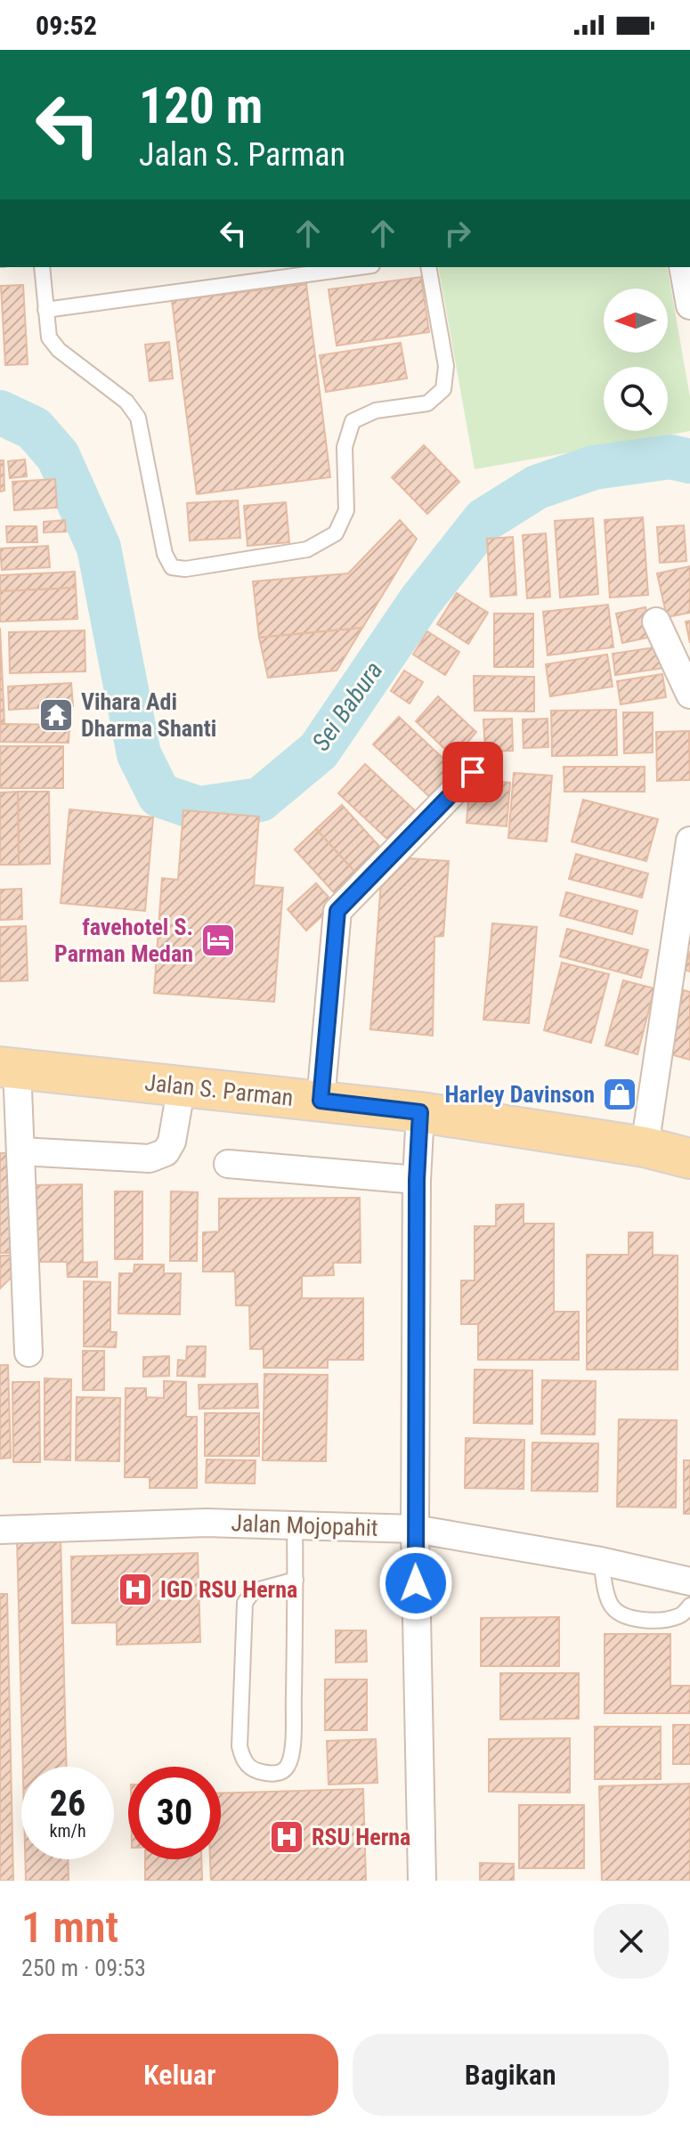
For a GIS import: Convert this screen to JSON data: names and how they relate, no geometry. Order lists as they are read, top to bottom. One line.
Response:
{"streets":{"main road":["Jalan S. Parman"],"street":["Jalan Mojopahit"]},"water":["Sei Babura"],"places":{"temple":["Vihara Adi Dharma Shanti"],"hotel":["favehotel S. Parman Medan"],"shop":["Harley Davinson"],"hospital":["IGD RSU Herna","RSU Herna"]},"north":"left","page":{"status":"09:52","turn":["120 m","Jalan S. Parman"],"speed":"26 km/h","limit":"30","heading":["1 mnt","250 m · 09:53"],"buttons":["Keluar","Bagikan"]}}
